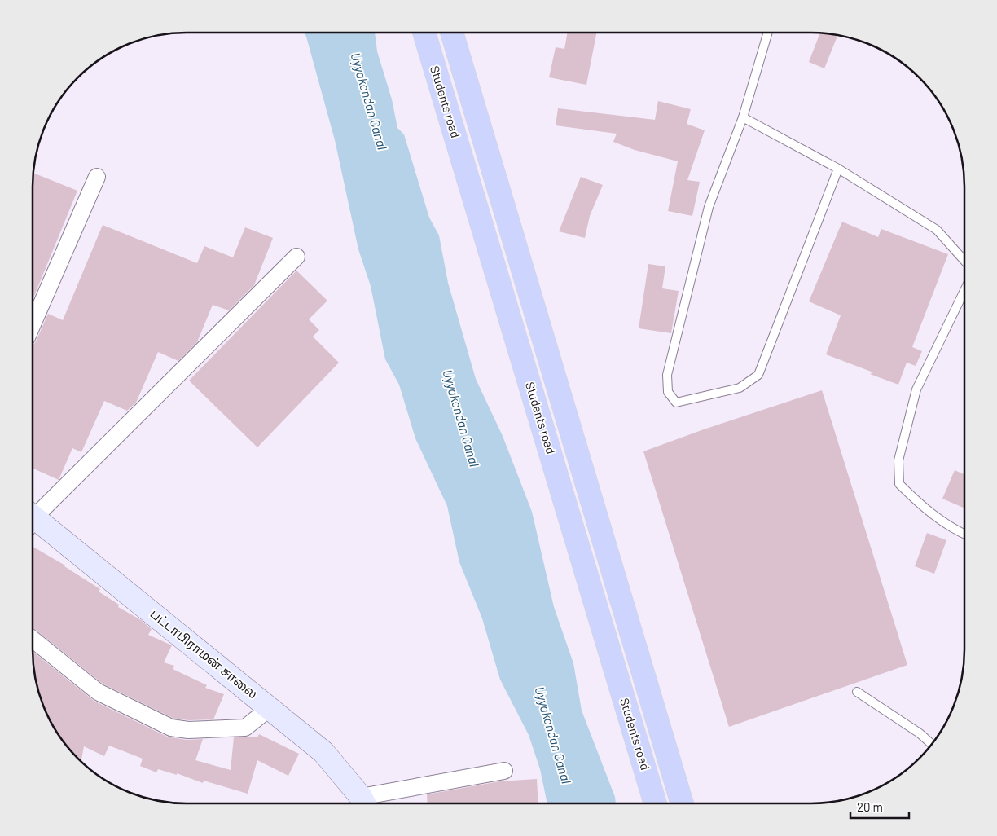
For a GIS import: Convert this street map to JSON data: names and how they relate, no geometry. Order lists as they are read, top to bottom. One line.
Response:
{"streets":{"main road":["Students road"],"street":["பட்டாபிராமன் சாலை"]},"water":["Uyyakondan Canal"],"scale_bar":"20 m"}
